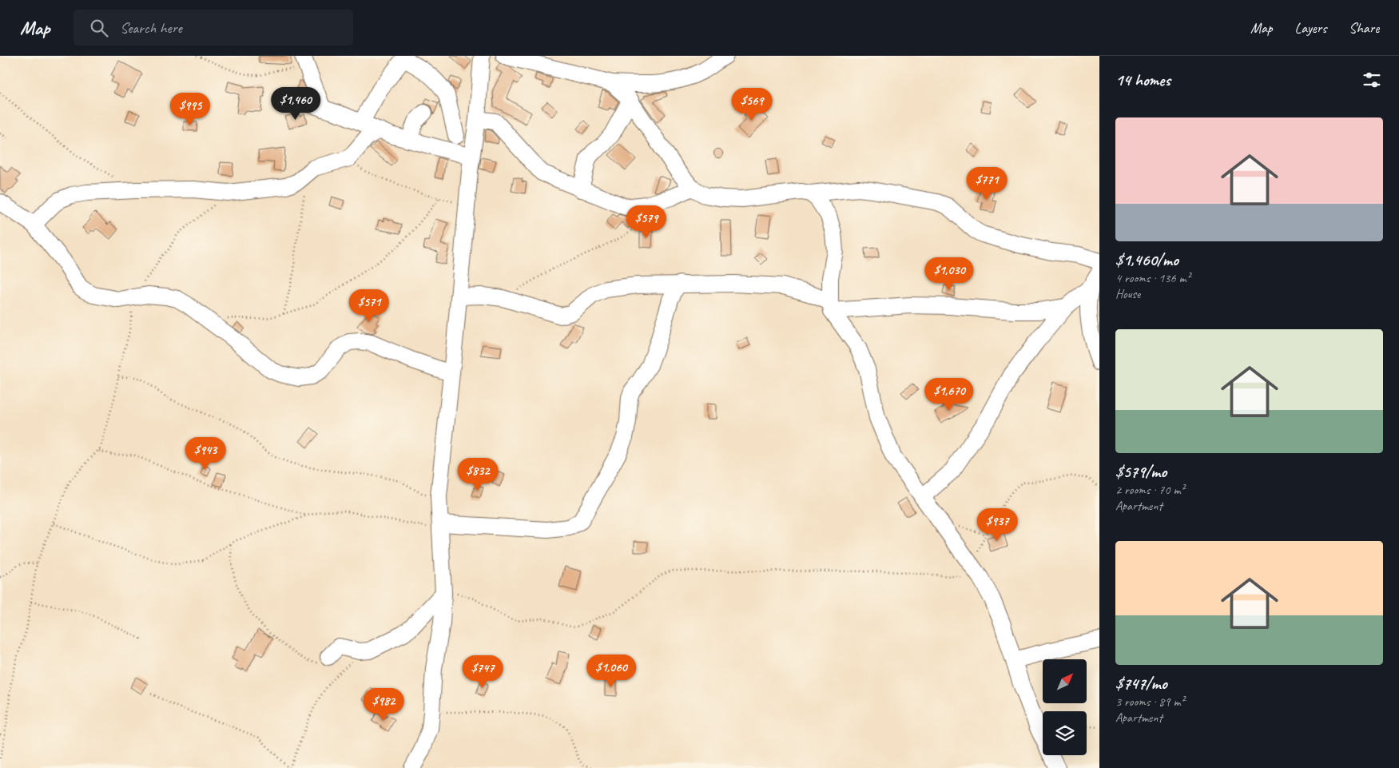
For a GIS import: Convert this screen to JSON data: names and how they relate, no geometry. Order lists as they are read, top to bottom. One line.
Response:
{"north":"top right","page":{"header":"Map","search":"Search here","nav":["Map","Layers","Share"],"heading":"14 homes","price":["$1,460","$569","$995","$771","$579","$1,030","$571","$1,670","$943","$832","$937","$1,060","$747","$982"],"list":[{"name":"$1,460/mo","note":"4 rooms · 136 m² · House"},{"name":"$579/mo","note":"2 rooms · 70 m² · Apartment"},{"name":"$747/mo","note":"3 rooms · 89 m² · Apartment"}]}}
